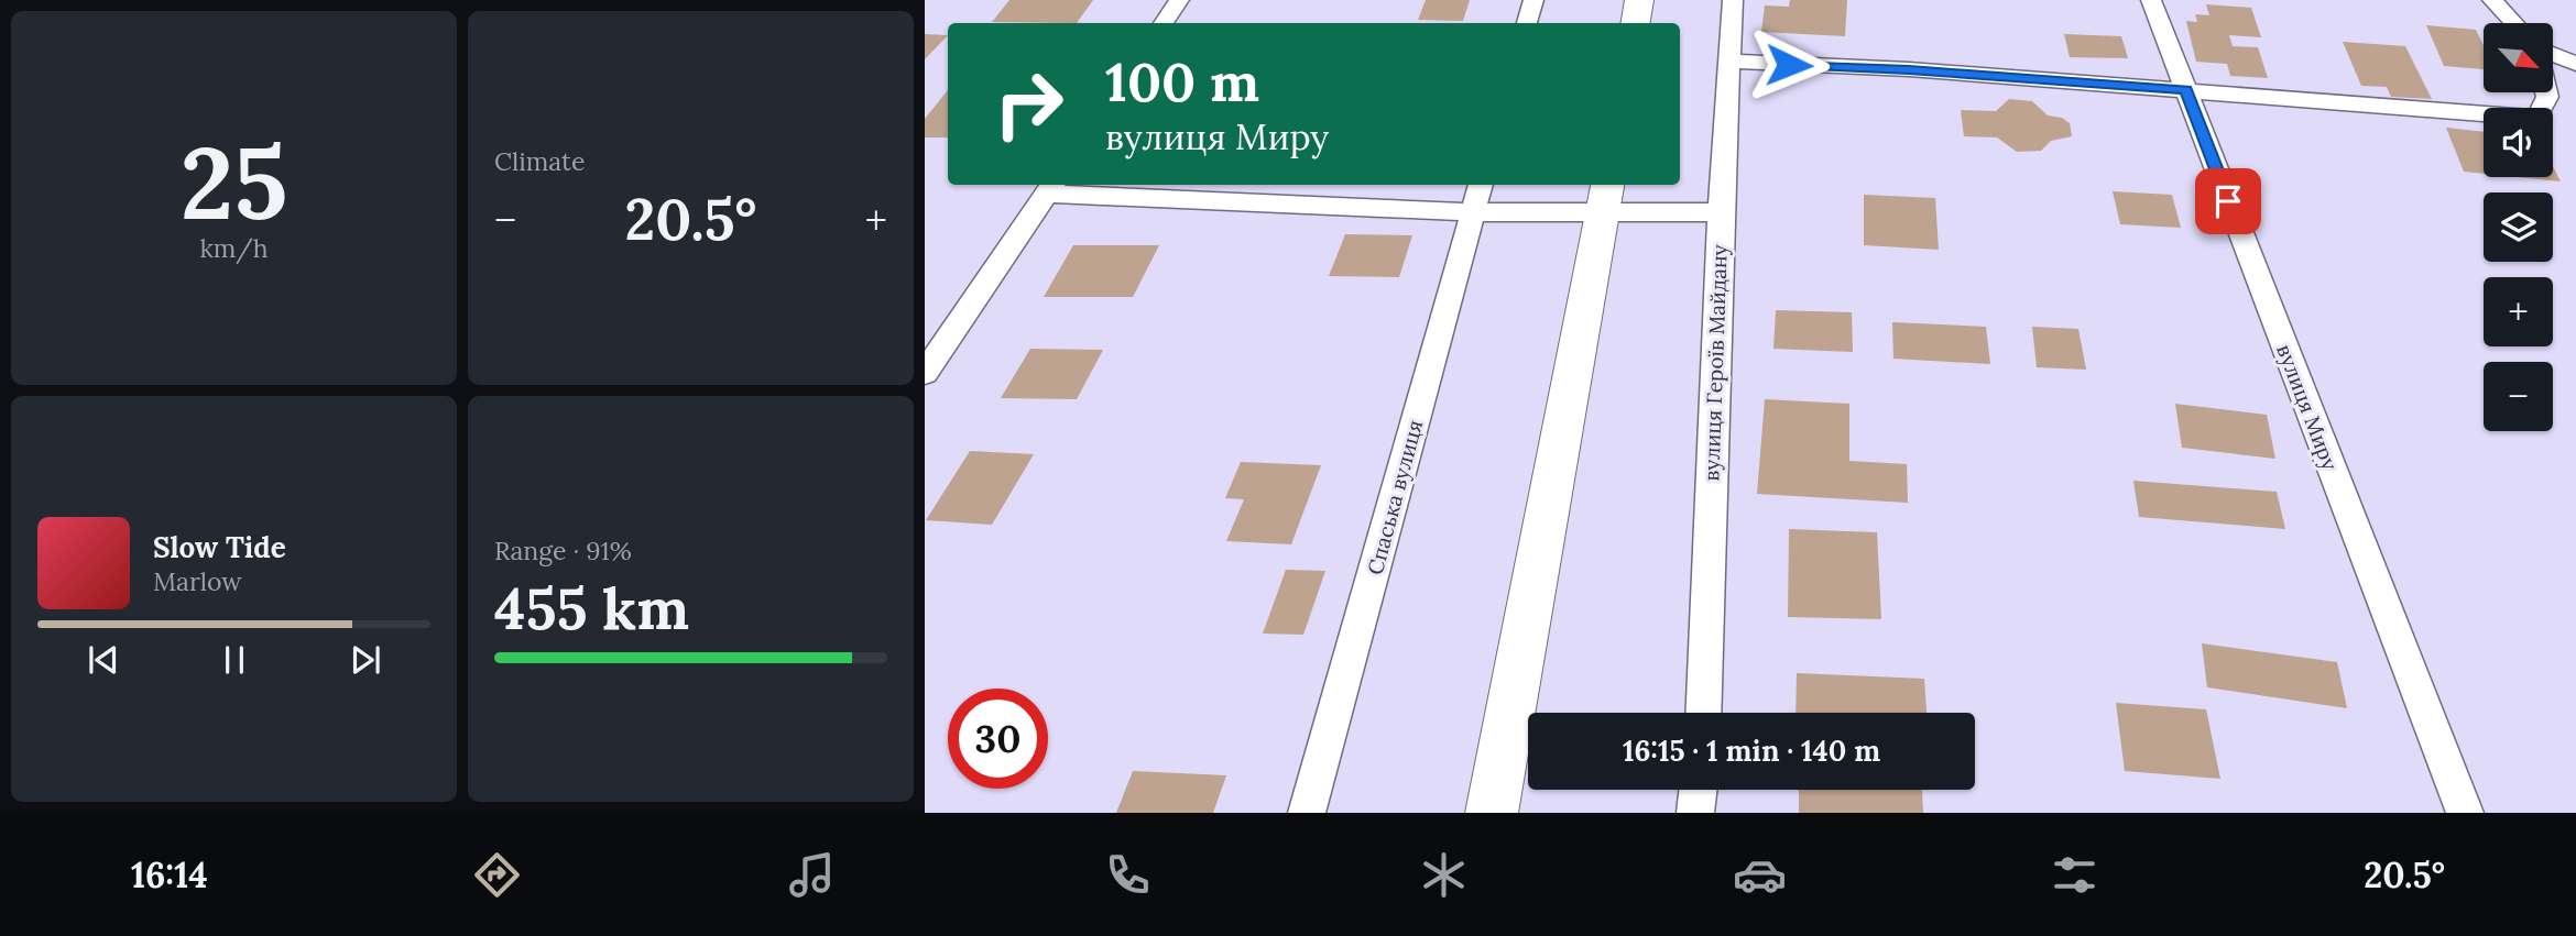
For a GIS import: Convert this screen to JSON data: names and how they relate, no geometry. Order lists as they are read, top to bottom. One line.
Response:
{"streets":{"street":["вулиця Героїв Майдану","вулиця Миру","Спаська вулиця"]},"north":"bottom right","page":{"tile":[["25","km/h"],"Climate",["Range · 91%","455 km"]],"map_buttons":["+","−"],"turn":["100 m","вулиця Миру"],"heat":["−","20.5°","+"],"song":["Slow Tide","Marlow"],"limit":"30","trip":"16:15 · 1 min · 140 m","tabs":["16:14","20.5°"]}}
